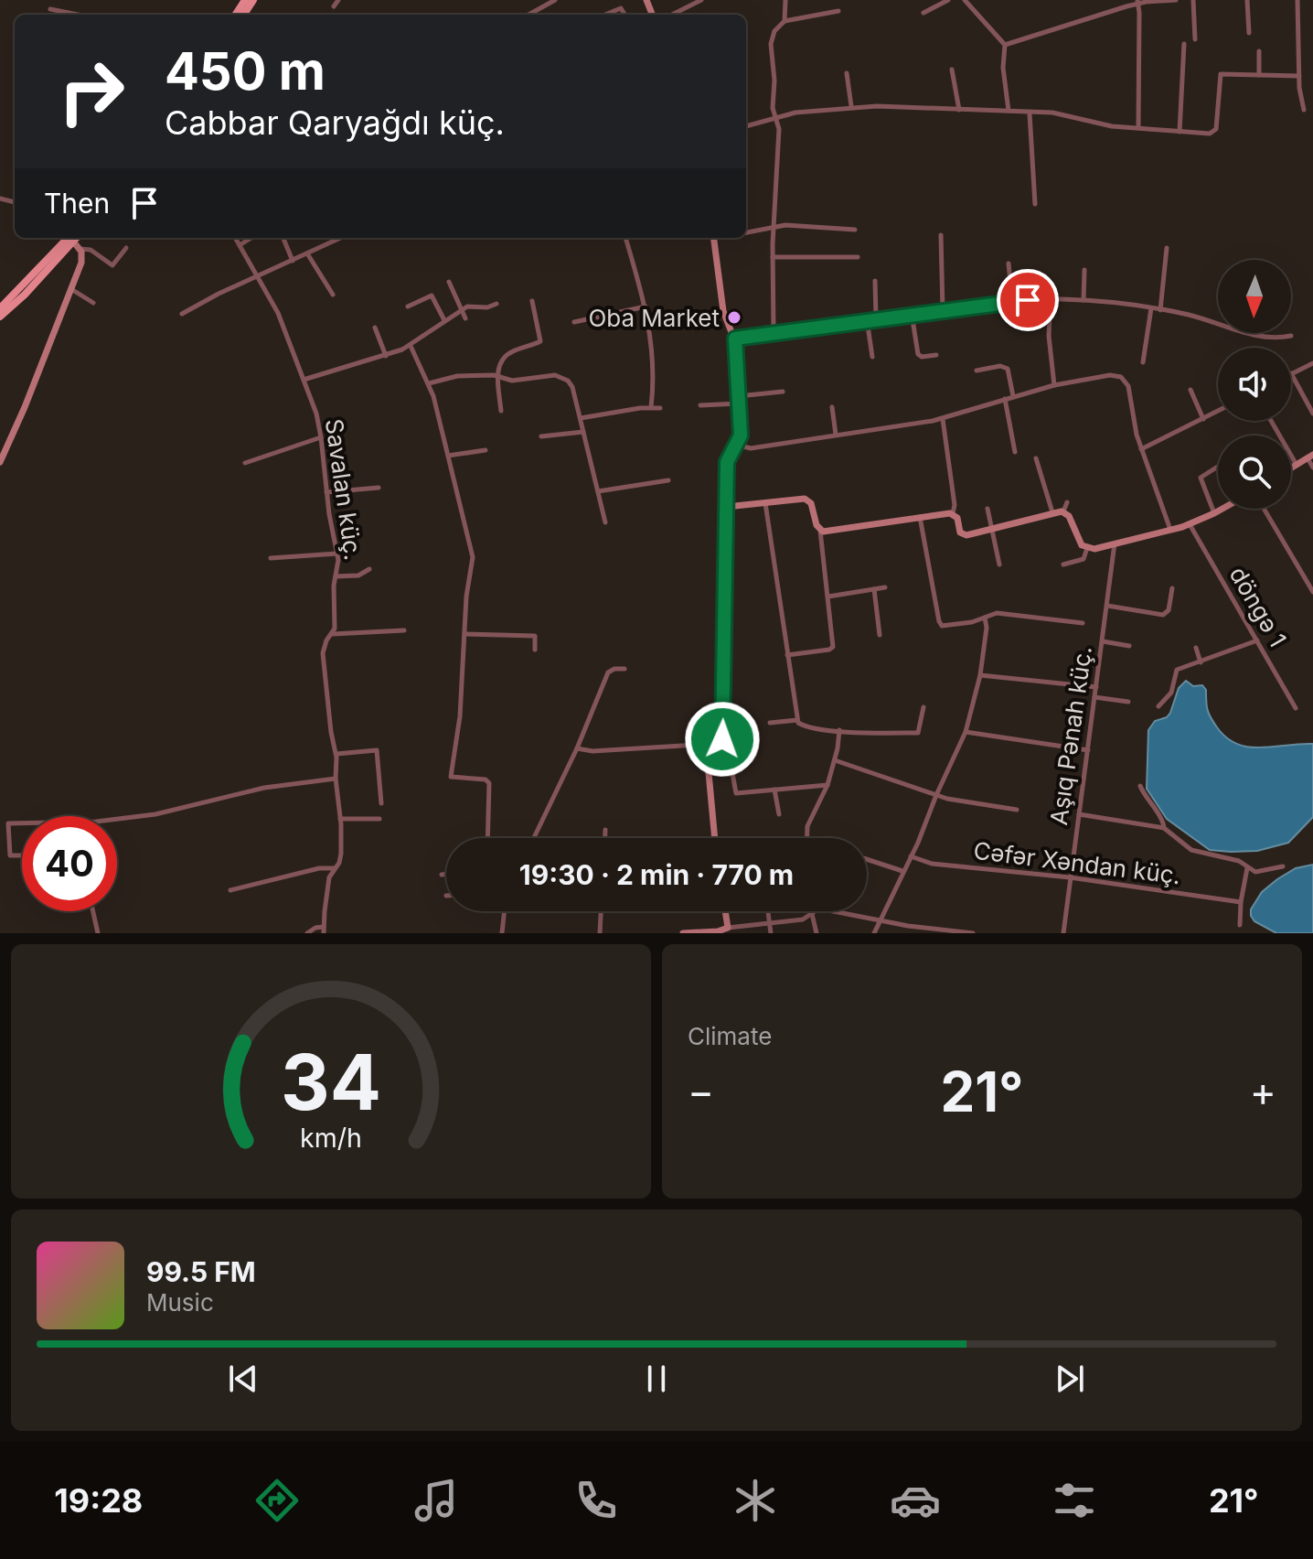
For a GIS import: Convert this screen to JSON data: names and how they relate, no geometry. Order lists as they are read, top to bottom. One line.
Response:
{"streets":{"street":["Savalan küç.","döngə 1","Aşıq Pənah küç.","Cəfər Xəndan küç."]},"crossings":[["Aşıq Pənah küç.","Cəfər Xəndan küç."]],"places":["Oba Market"],"north":"bottom","page":{"turn":["450 m","Cabbar Qaryağdı küç."],"then":"Then","limit":"40","trip":"19:30 · 2 min · 770 m","tile":"Climate","heat":["−","21°","+"],"song":["99.5 FM","Music"],"tabs":["19:28","21°"],"gauge":["34","km/h"]}}
